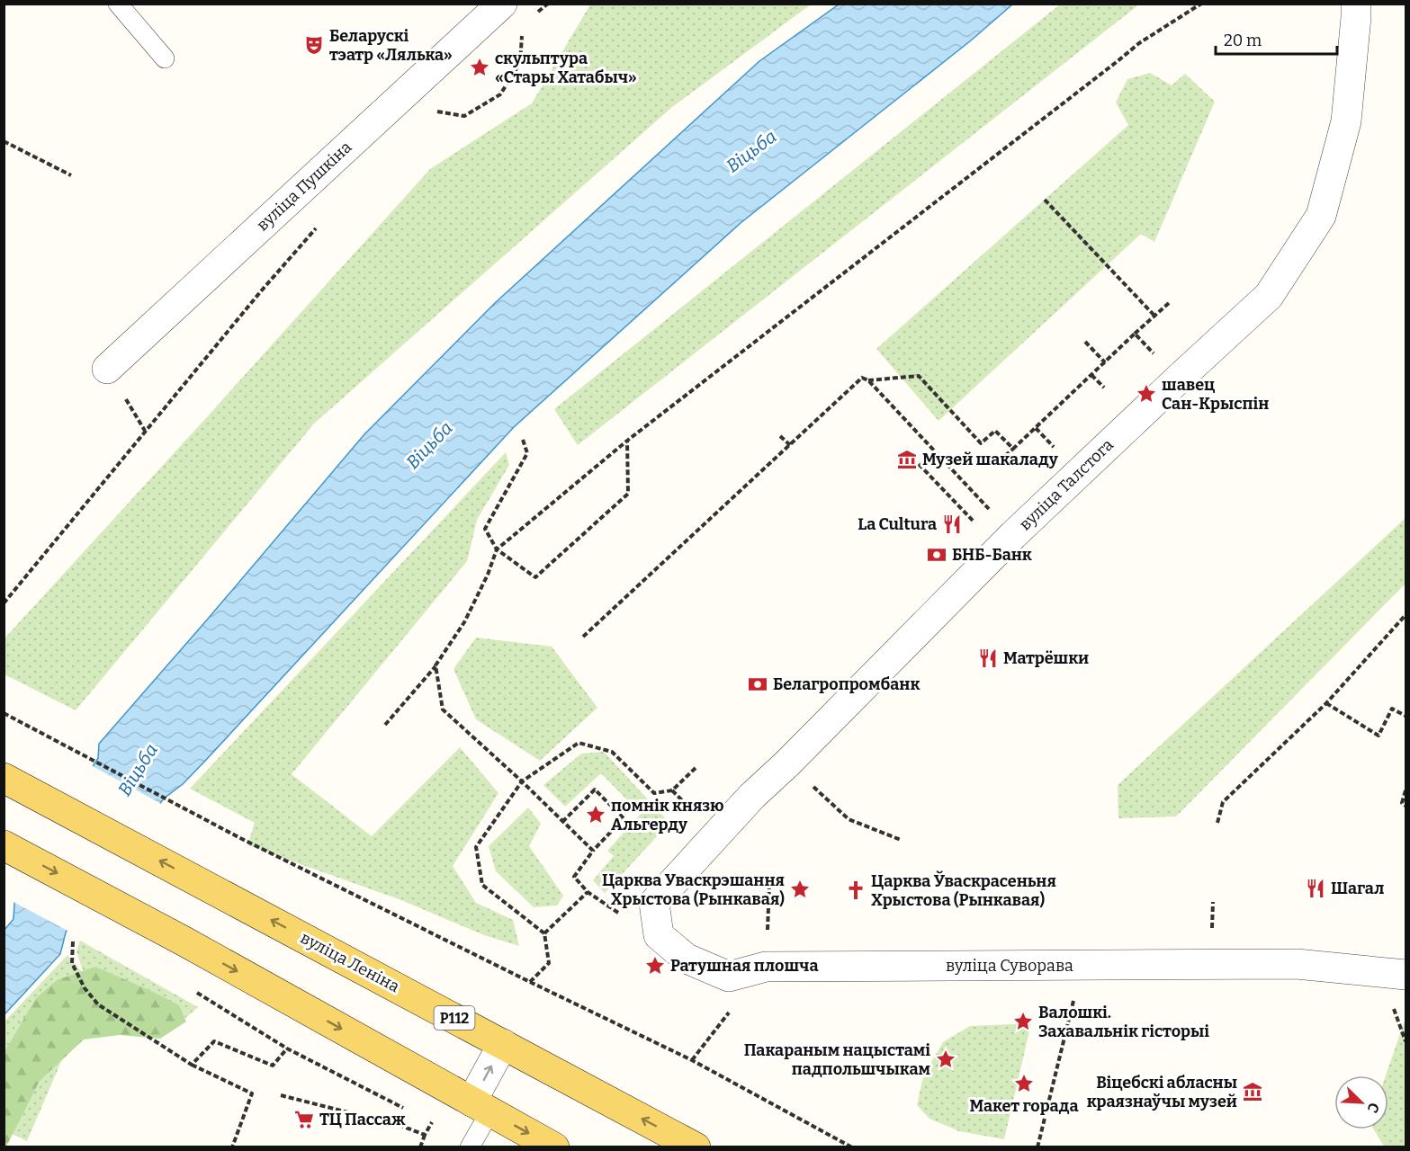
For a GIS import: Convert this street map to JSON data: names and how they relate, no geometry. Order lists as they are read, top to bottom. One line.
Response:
{"streets":{"main road":["вуліца Леніна","Р112"],"street":["вуліца Пушкіна","вуліца Талстога","вуліца Суворава"]},"crossings":[["вуліца Талстога","вуліца Суворава"]],"water":["Віцьба"],"places":{"theatre":["Беларускі тэатр «Лялька»"],"place":["скульптура «Стары Хатабыч»","шавец Сан-Крыспін","помнік князю Альгерду","Царква Уваскрэшання Хрыстова (Рынкавая)","Ратушная плошча","Валошкі. Захавальнік гісторыі","Пакараным нацыстамі падпольшчыкам","Макет горада"],"museum":["Музей шакаладу","Віцебскі абласны краязнаўчы музей"],"restaurant":["La Cultura","Матрёшки","Шагал"],"bank":["БНБ-Банк","Белагропромбанк"],"church":["Царква Ўваскрасеньня Хрыстова (Рынкавая)"],"supermarket":["ТЦ Пассаж"]},"scale_bar":"20 m","north":"bottom right"}
